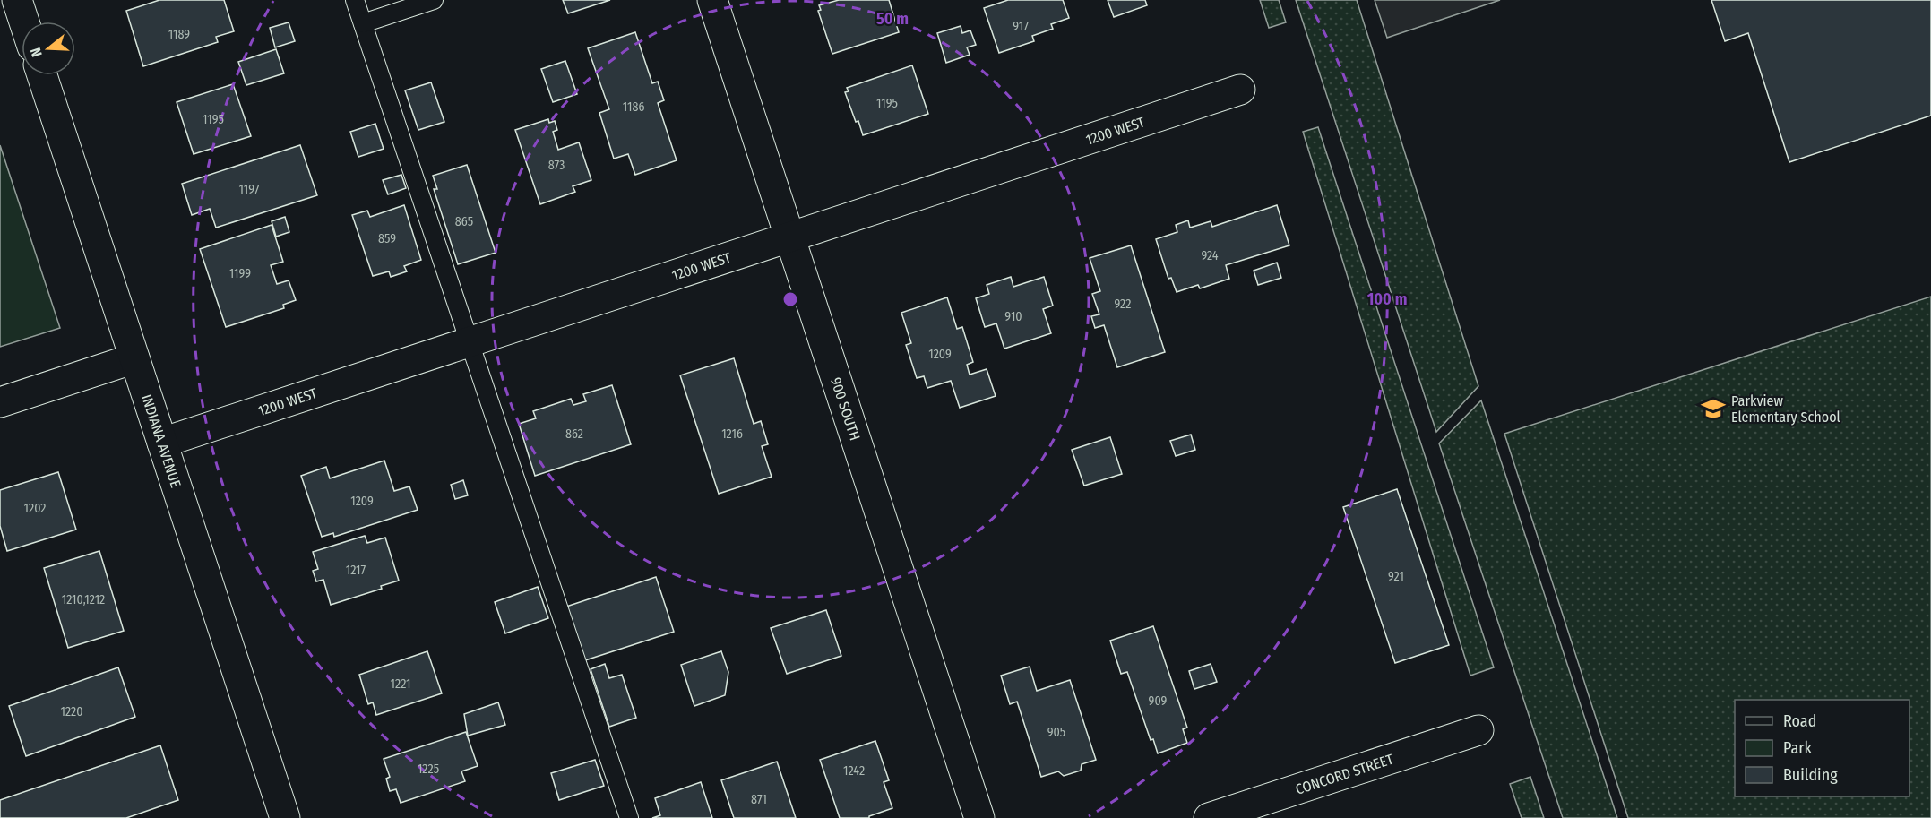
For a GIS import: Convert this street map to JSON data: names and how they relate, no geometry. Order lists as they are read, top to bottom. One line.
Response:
{"streets":{"street":["1200 WEST","900 SOUTH","INDIANA AVENUE","CONCORD STREET"]},"crossings":[["1200 WEST","900 SOUTH"],["1200 WEST","INDIANA AVENUE"]],"places":{"school or university":["Parkview Elementary School"]},"house_numbers":["917","1189","1195","1186","1195","873","1197","865","859","924","1199","922","910","1209","862","1216","1209","1202","1217","921","1210,1212","1221","909","1220","905","1225","1242","871"],"legend":["Road","Park","Building"],"north":"left","rings":["50 m","100 m"]}
